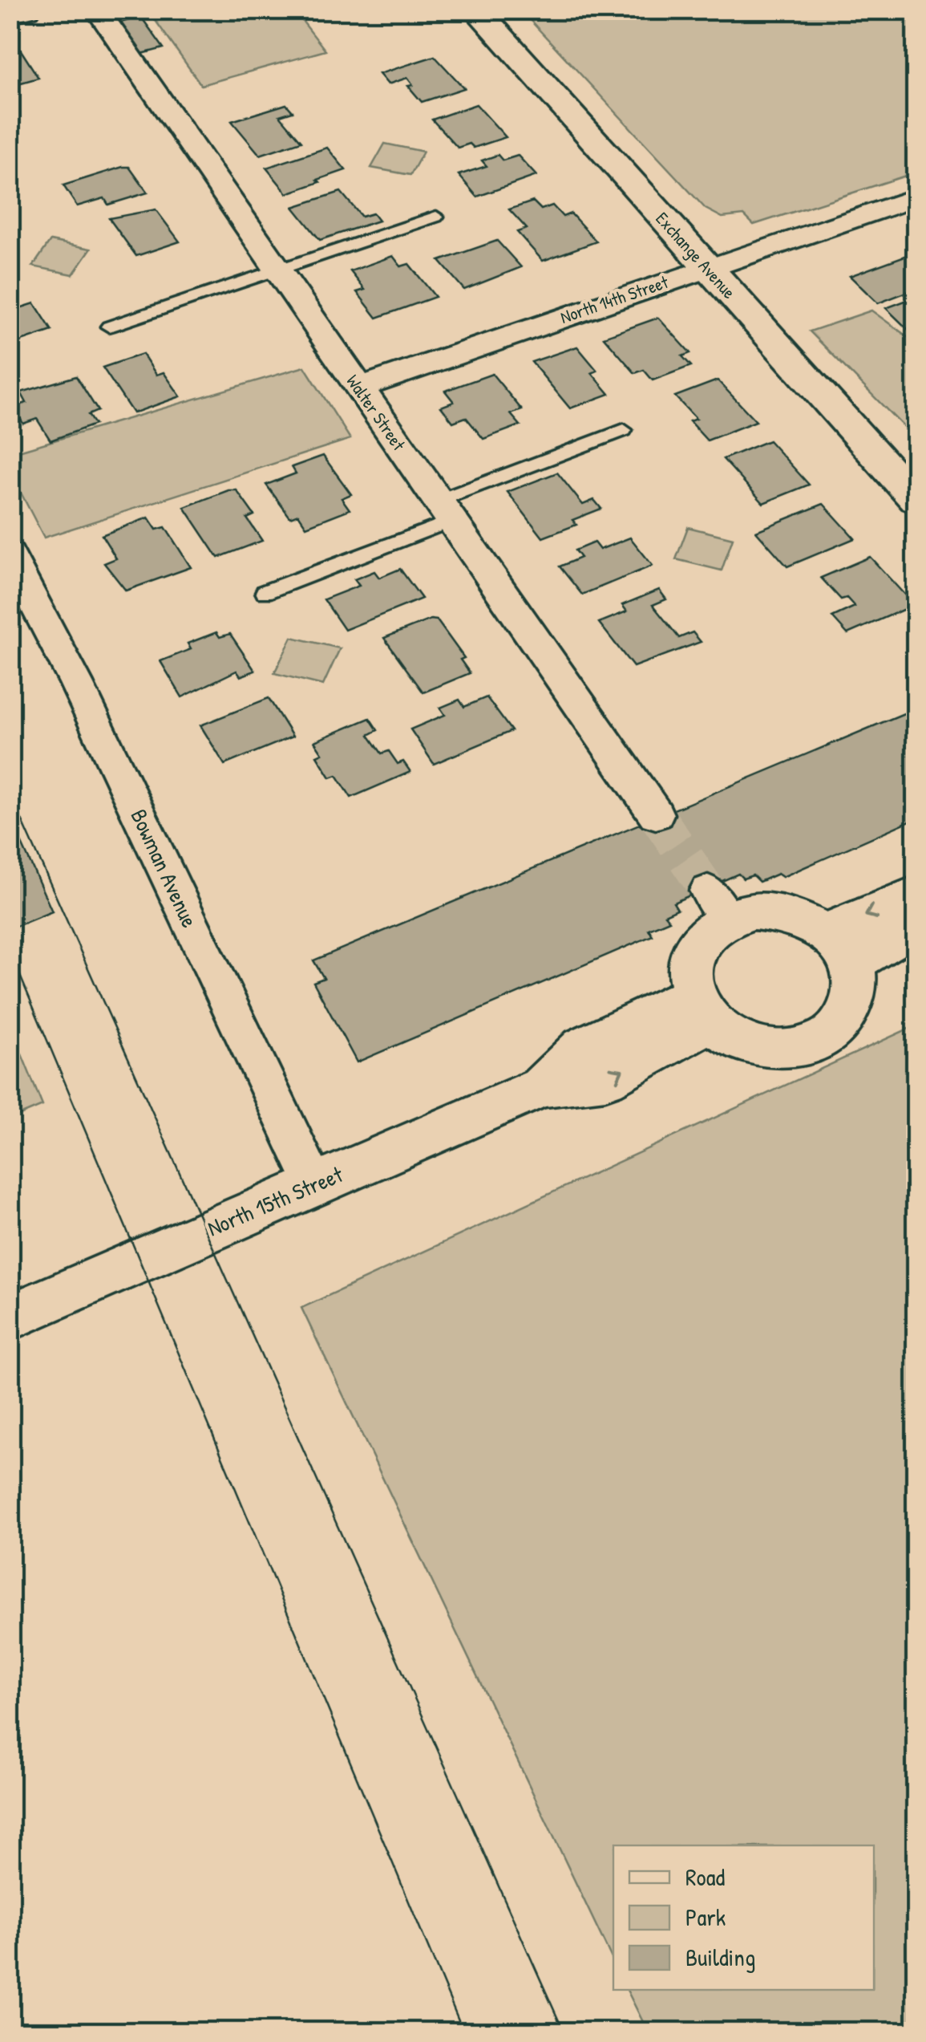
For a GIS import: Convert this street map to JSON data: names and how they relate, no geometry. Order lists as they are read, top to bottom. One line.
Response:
{"streets":{"street":["Exchange Avenue","North 14th Street","Walter Street","Bowman Avenue","North 15th Street"]},"crossings":[["Exchange Avenue","North 14th Street"],["North 14th Street","Walter Street"],["Bowman Avenue","North 15th Street"]],"legend":["Road","Park","Building"]}
